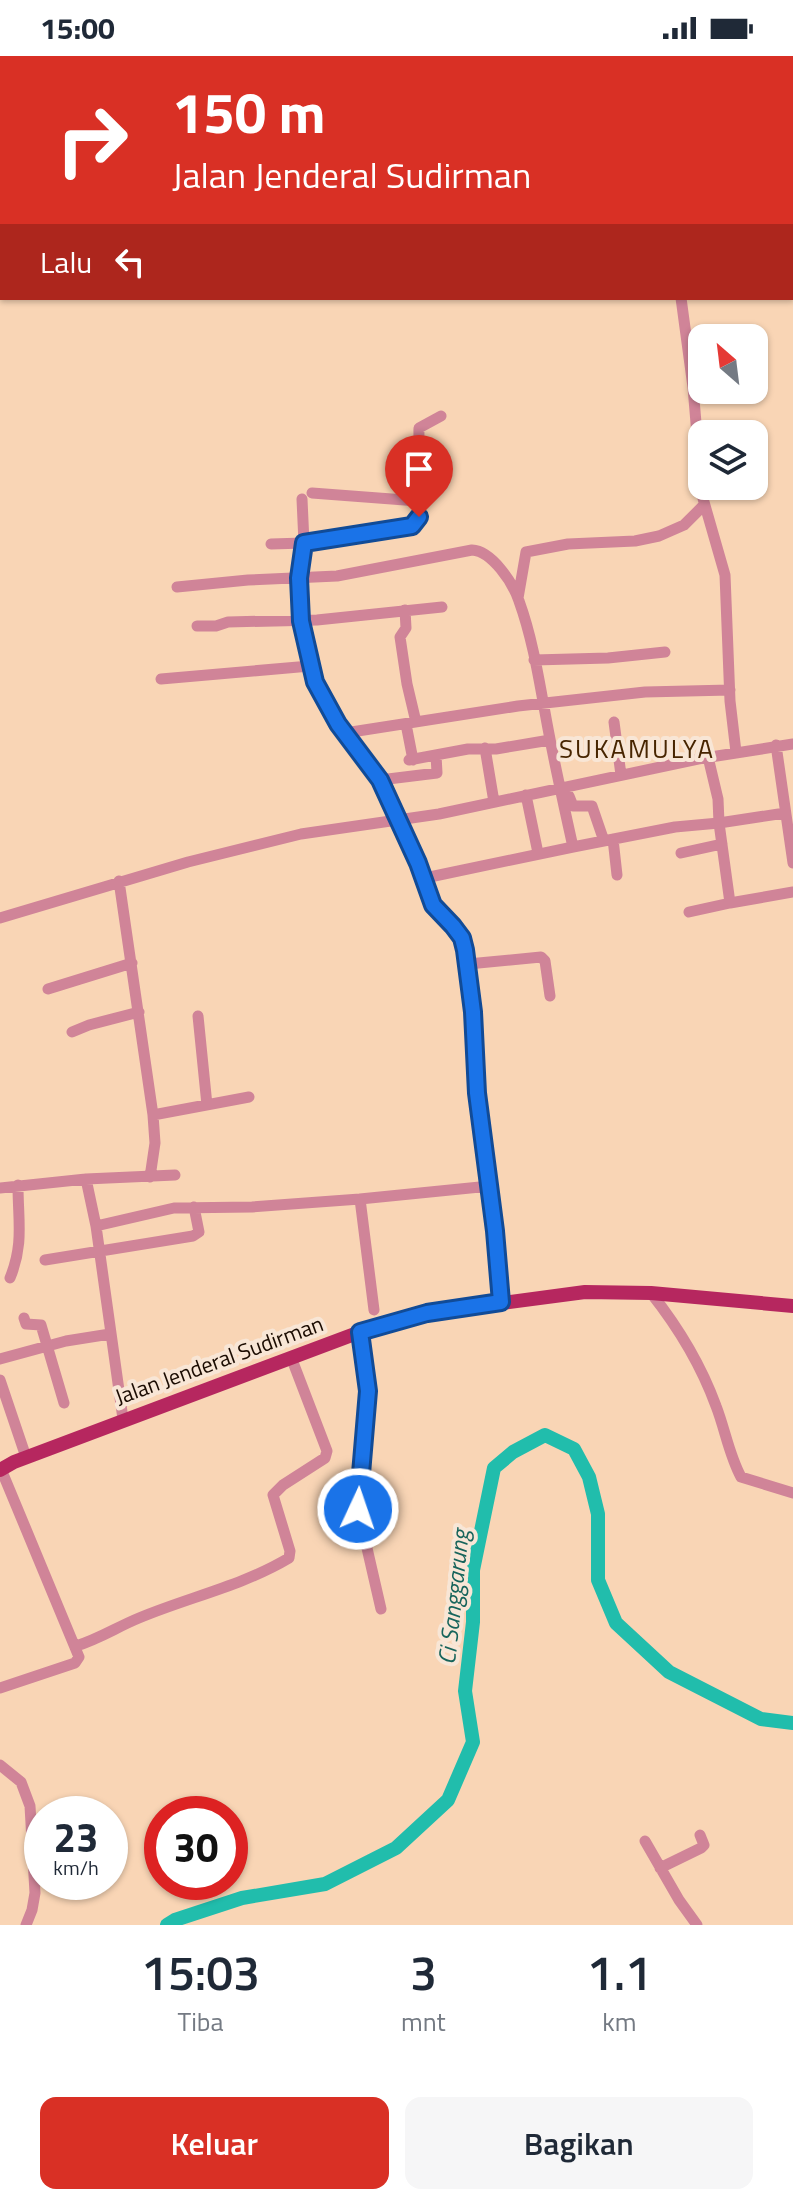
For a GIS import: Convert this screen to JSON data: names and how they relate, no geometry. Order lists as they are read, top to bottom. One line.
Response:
{"streets":{"main road":["Jalan Jenderal Sudirman"]},"districts":["SUKAMULYA"],"water":["Ci Sanggarung"],"north":"top left","page":{"status":"15:00","turn":["150 m","Jalan Jenderal Sudirman"],"then":"Lalu","speed":"23 km/h","limit":"30","eta":["15:03","Tiba","3","mnt","1.1","km"],"buttons":["Keluar","Bagikan"]}}
